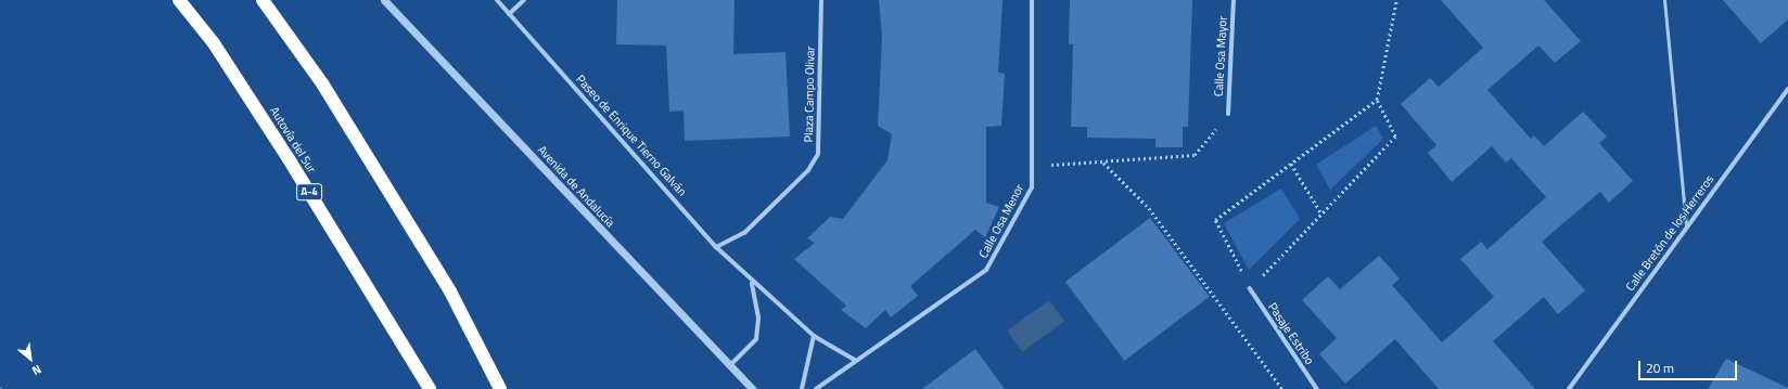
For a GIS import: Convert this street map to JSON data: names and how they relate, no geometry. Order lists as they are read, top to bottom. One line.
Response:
{"streets":{"highway":["Autovía del Sur","A-4"],"street":["Calle Osa Mayor","Plaza Campo Olivar","Paseo de Enrique Tierno Galván","Avenida de Andalucía","Calle Osa Menor","Calle Bretón de los Herreros","Pasaje Estribo"]},"crossings":[["Plaza Campo Olivar","Paseo de Enrique Tierno Galván"]],"scale_bar":"20 m","north":"bottom right"}
